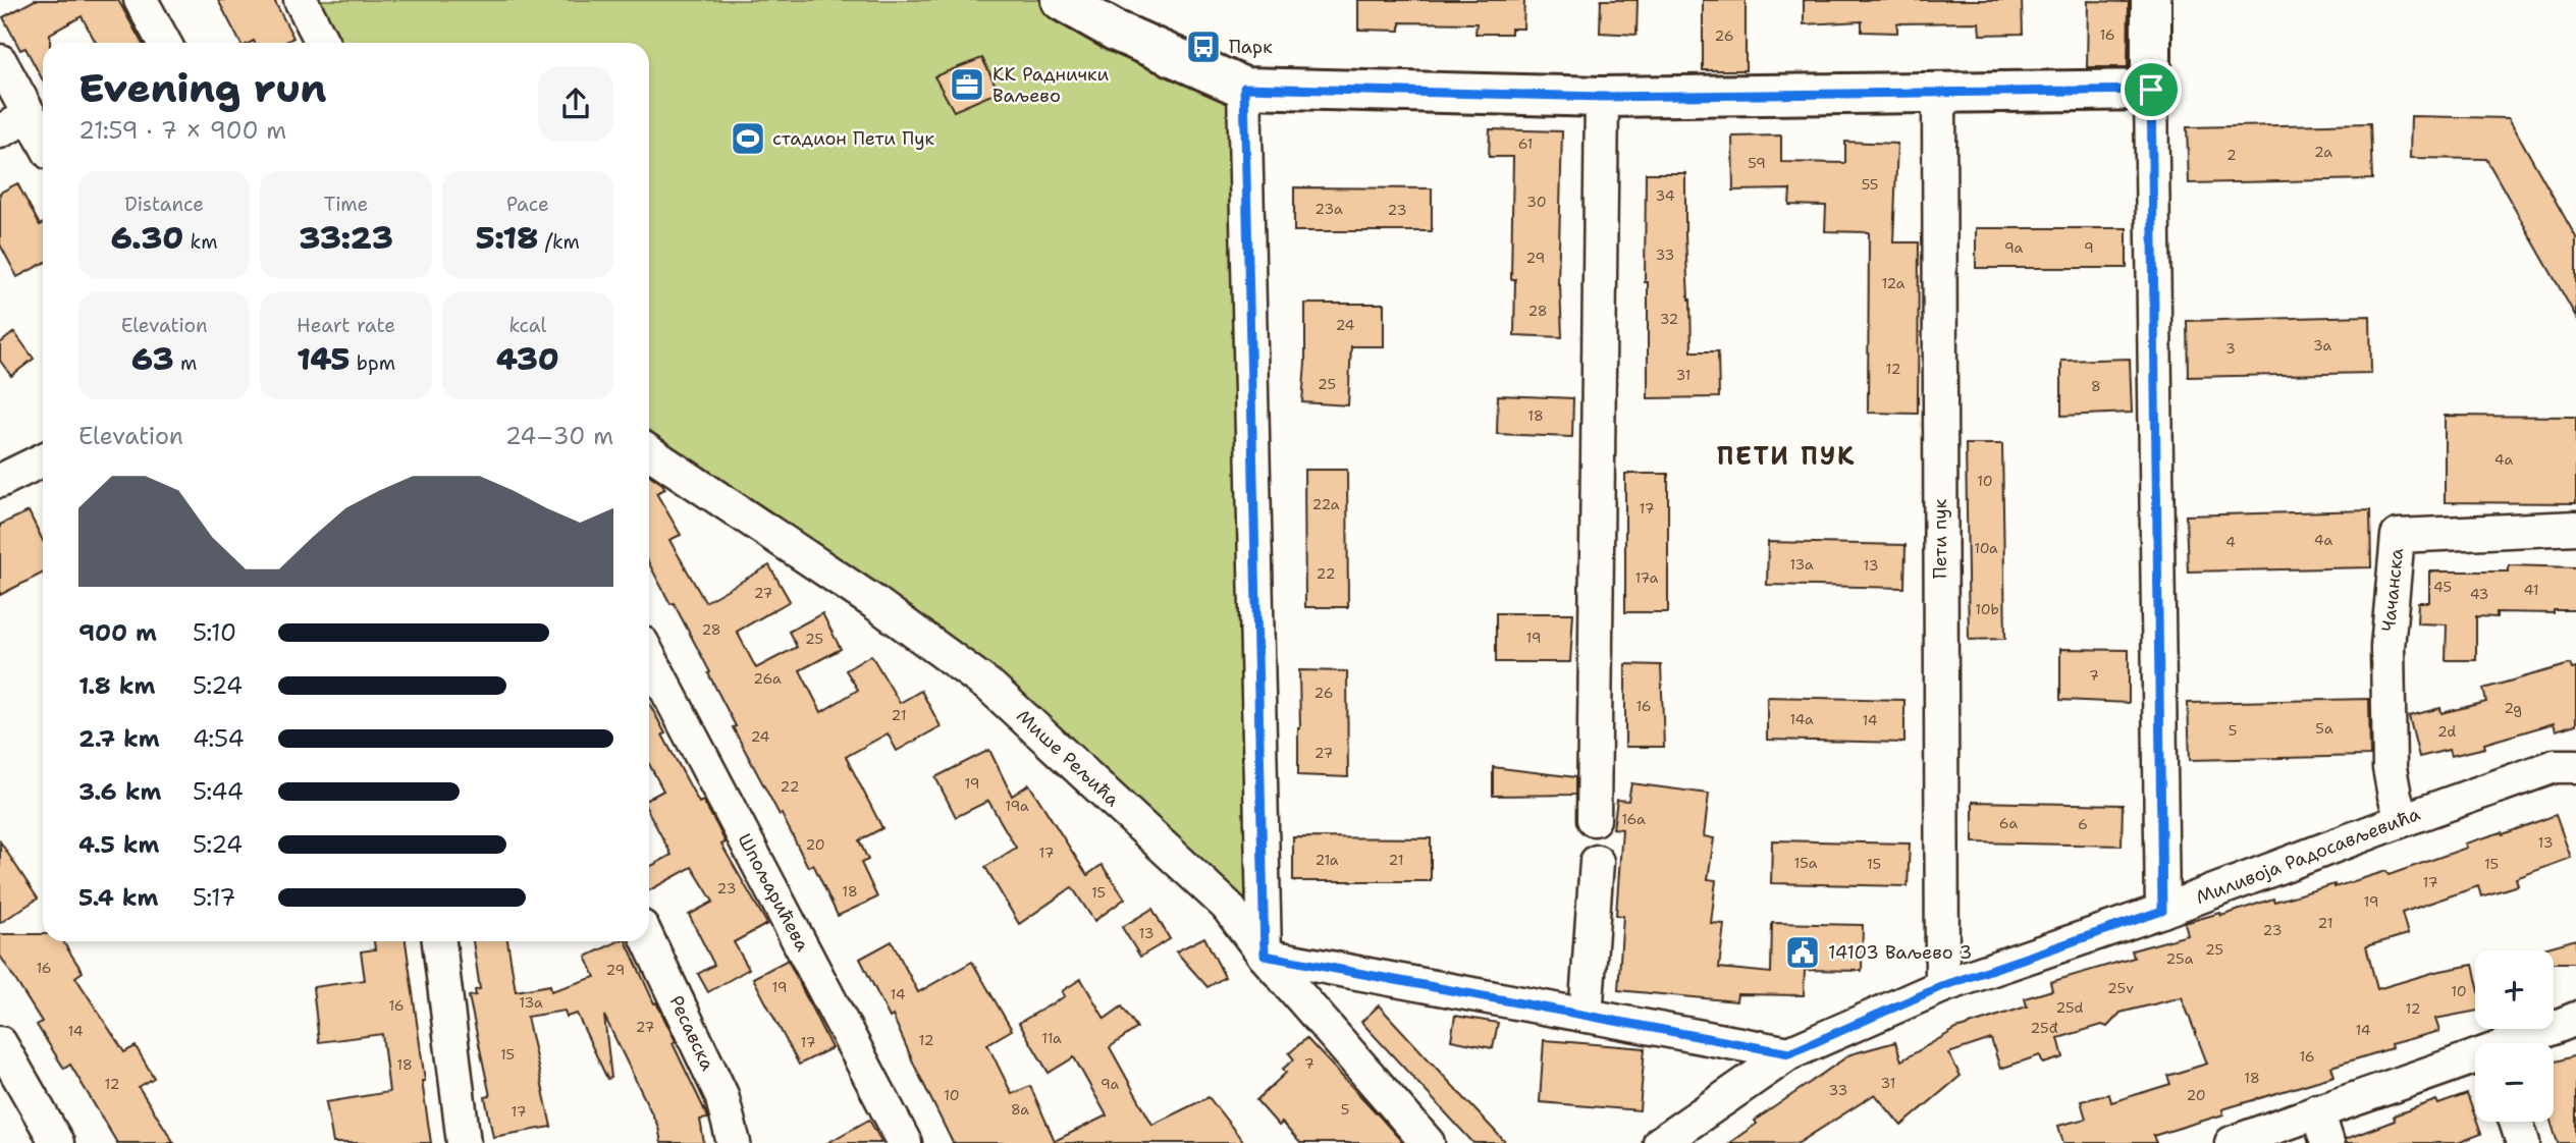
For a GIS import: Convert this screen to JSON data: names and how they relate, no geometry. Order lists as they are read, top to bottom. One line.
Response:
{"streets":{"street":["Пети пук","Чачанска","Мише Рељића","Миливоја Радосављевића","Шпољарићева","Ресавска"]},"crossings":[["Пети пук","Миливоја Радосављевића"],["Чачанска","Миливоја Радосављевића"]],"districts":["ПЕТИ ПУК"],"places":{"bus stop":["Парк"],"office":["КК Раднички Ваљево"],"sports":["стадион Пети Пук"],"public building":["14103 Ваљево 3"]},"house_numbers":["16","26","61","2a","2","59","55","34","30","23a","23","9a","9","33","29","12a","28","32","24","3a","3","12","31","25","8","18","4a","10","22a","17","4a","4","10a","13a","13","22","17a","45","41","27","43","10b","28","19","25","7","26a","26","16","2g","21","14a","14","5a","5","2d","24","27","19","22","19a","16a","6a","6","13","20","17","21a","21","15a","15","15","17","23","18","15","19","21","23","13","25","25a","16","29","19","25v","10","14","13a","16","25d","12","27","25đ","14","14","11a","12","17","15","16","7","18","18","31","12","9a","33","10","20","8a","5","17"],"page":{"heading":["Evening run","21:59 · 7 × 900 m"],"stats":[["Distance","6.30 km"],["Time","33:23"],["Pace","5:18 /km"],["Elevation","63 m"],["Heart rate","145 bpm"],["kcal","430"]],"chart":["Elevation","24–30 m"],"list":[{"name":"900 m","note":"5:10"},{"name":"1.8 km","note":"5:24"},{"name":"2.7 km","note":"4:54"},{"name":"3.6 km","note":"5:44"},{"name":"4.5 km","note":"5:24"},{"name":"5.4 km","note":"5:17"}],"map_buttons":["+","−"]}}
